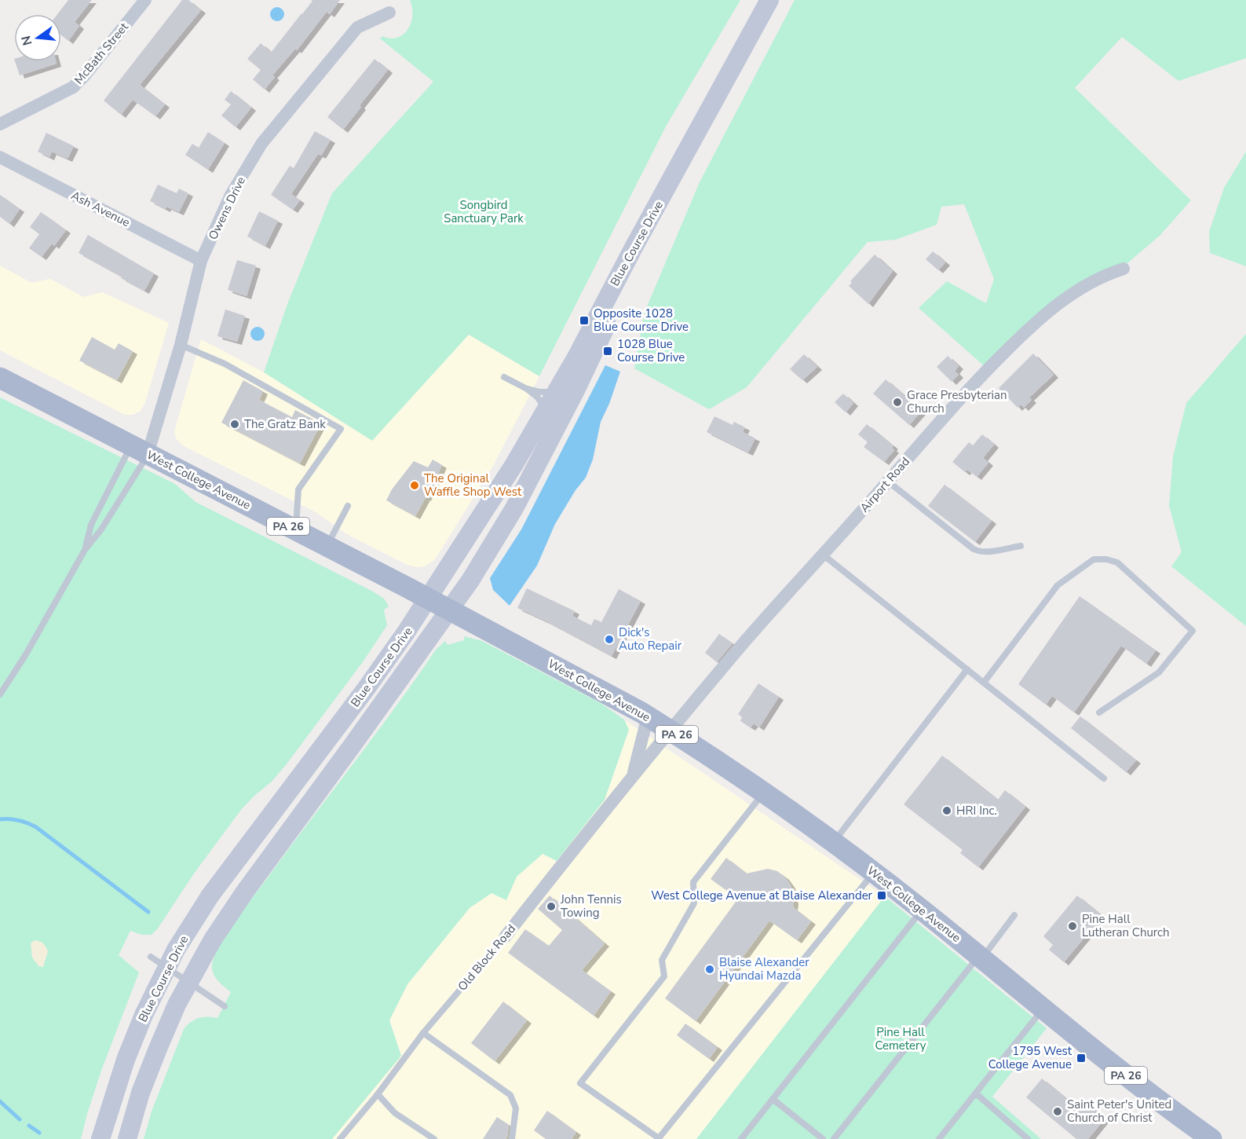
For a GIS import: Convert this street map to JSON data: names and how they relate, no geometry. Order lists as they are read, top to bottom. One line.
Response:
{"streets":{"main road":["Blue Course Drive","West College Avenue","PA 26"],"street":["McBath Street","Owens Drive","Ash Avenue","Airport Road","Old Block Road"]},"crossings":[["Owens Drive","Ash Avenue"],["Owens Drive","West College Avenue"],["Blue Course Drive","West College Avenue"],["West College Avenue","Airport Road"],["West College Avenue","Old Block Road"],["Airport Road","Old Block Road"]],"parks":["Songbird Sanctuary Park","Pine Hall Cemetery"],"places":{"transit":["Opposite 1028 Blue Course Drive","1028 Blue Course Drive","West College Avenue at Blaise Alexander","1795 West College Avenue"],"other":["Grace Presbyterian Church","The Gratz Bank","The Original Waffle Shop West","Dick's Auto Repair","HRI Inc.","John Tennis Towing","Pine Hall Lutheran Church","Blaise Alexander Hyundai Mazda","Saint Peter's United Church of Christ"]},"north":"left"}
